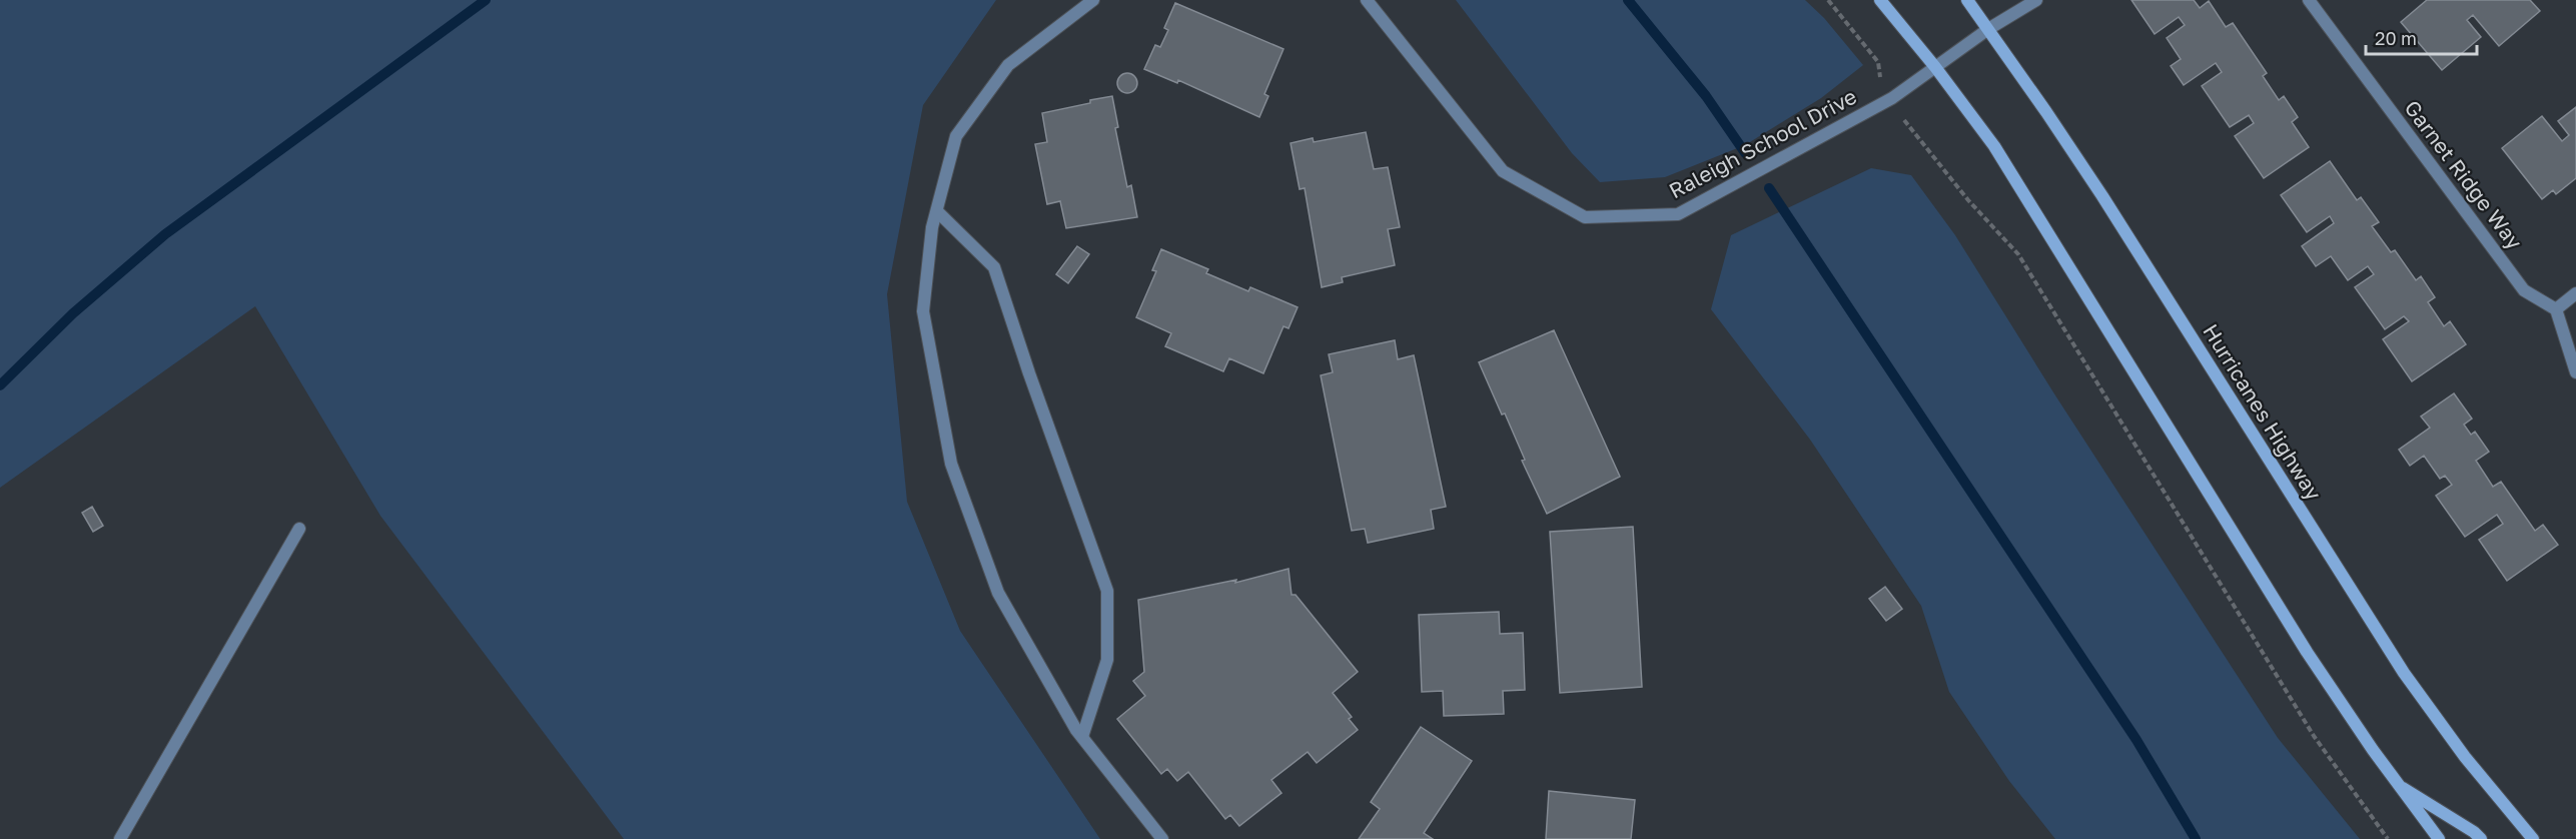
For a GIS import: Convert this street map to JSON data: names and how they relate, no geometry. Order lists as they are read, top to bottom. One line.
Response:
{"streets":{"main road":["Hurricanes Highway"],"street":["Raleigh School Drive","Garnet Ridge Way"]},"crossings":[["Raleigh School Drive","Hurricanes Highway"]],"scale_bar":"20 m"}
